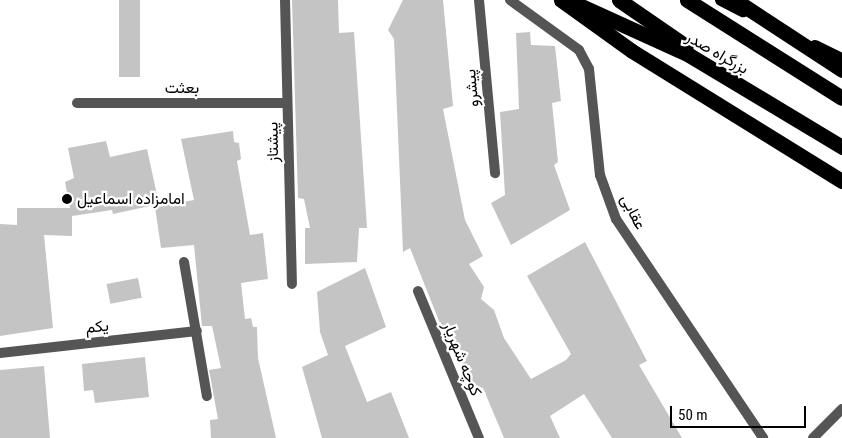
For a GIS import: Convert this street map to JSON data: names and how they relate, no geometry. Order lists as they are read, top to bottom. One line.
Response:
{"streets":{"highway":["بزرگراه صدر"],"street":["بعثت","پیشرو","پیشتاز","عقابی","یکم","کوچه شهریار"]},"crossings":[["بعثت","پیشتاز"]],"places":["امامزاده اسماعیل"],"scale_bar":"50 m"}
